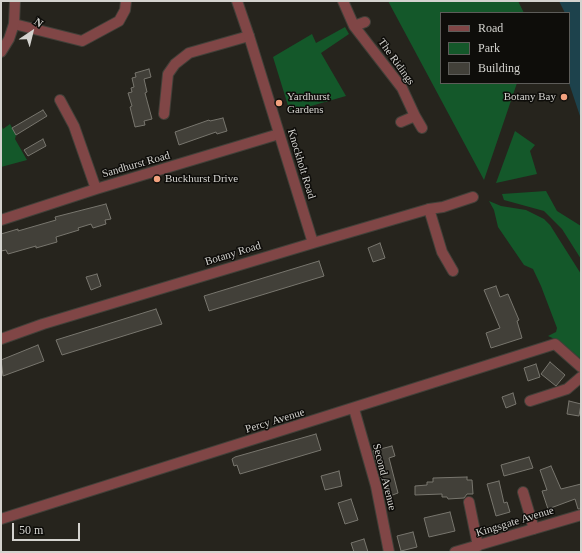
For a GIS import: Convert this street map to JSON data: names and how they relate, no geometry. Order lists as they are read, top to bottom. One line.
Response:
{"streets":{"street":["The Ridings","Knockholt Road","Sandhurst Road","Botany Road","Percy Avenue","Second Avenue","Kingsgate Avenue"]},"crossings":[["Knockholt Road","Sandhurst Road"],["Knockholt Road","Botany Road"],["Percy Avenue","Second Avenue"]],"places":["Botany Bay","Yardhurst Gardens","Buckhurst Drive"],"legend":["Road","Park","Building"],"scale_bar":"50 m","north":"top right"}
